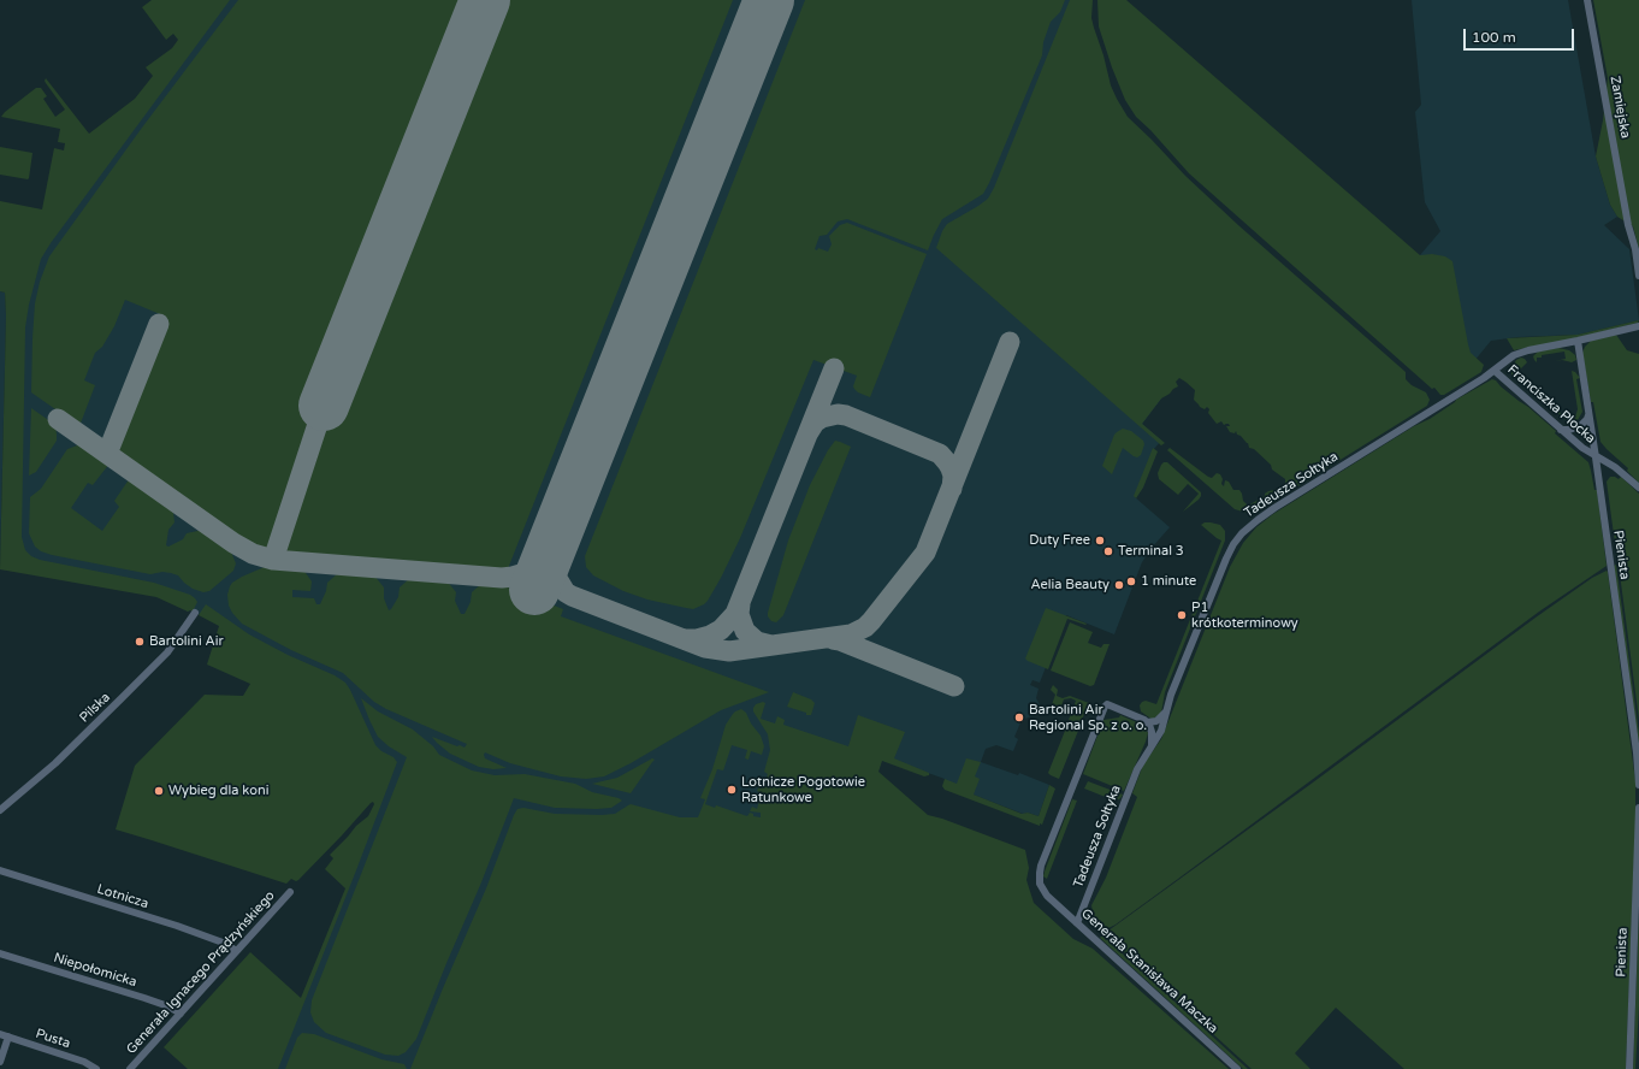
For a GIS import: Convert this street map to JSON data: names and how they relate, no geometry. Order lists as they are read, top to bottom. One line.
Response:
{"streets":{"street":["Zamiejska","Franciszka Plocka","Tadeusza Sołtyka","Pienista","Pilska","Lotnicza","Niepołomicka","Generała Stanisława Maczka","Generała Ignacego Prądzyńskiego","Pusta"]},"crossings":[["Franciszka Plocka","Tadeusza Sołtyka"],["Franciszka Plocka","Pienista"],["Tadeusza Sołtyka","Generała Stanisława Maczka"],["Lotnicza","Generała Ignacego Prądzyńskiego"],["Niepołomicka","Generała Ignacego Prądzyńskiego"]],"places":["Duty Free","Terminal 3","1 minute","Aelia Beauty","P1 krótkoterminowy","Bartolini Air","Bartolini Air Regional Sp. z o. o.","Lotnicze Pogotowie Ratunkowe","Wybieg dla koni"],"scale_bar":"100 m"}
